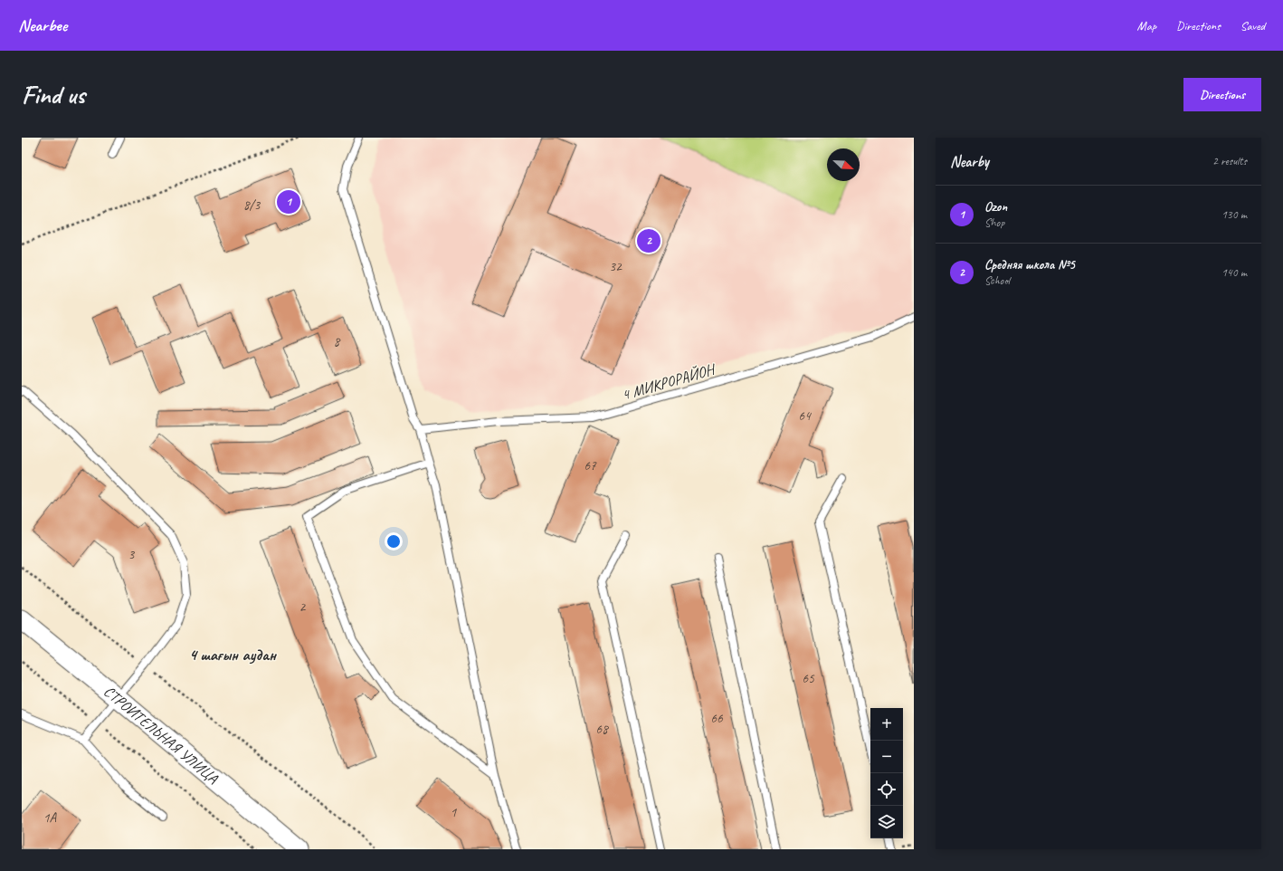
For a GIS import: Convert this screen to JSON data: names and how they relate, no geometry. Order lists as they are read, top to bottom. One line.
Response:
{"streets":{"street":["СТРОИТЕЛЬНАЯ УЛИЦА"],"lane":["4 МИКРОРАЙОН"]},"districts":["4 шағын аудан"],"house_numbers":["8/3","32","8","64","67","3","2","65","66","68","1","1А"],"north":"bottom right","page":{"header":"Nearbee","nav":["Map","Directions","Saved"],"buttons":"Directions","title":"Find us","heading":["Nearby","2 results"],"list":[{"mark":"1","name":"Ozon","note":"Shop","value":"130 m"},{"mark":"2","name":"Средняя школа №5","note":"School","value":"140 m"}],"pins":["1","2"],"map_buttons":["+","−"]}}
